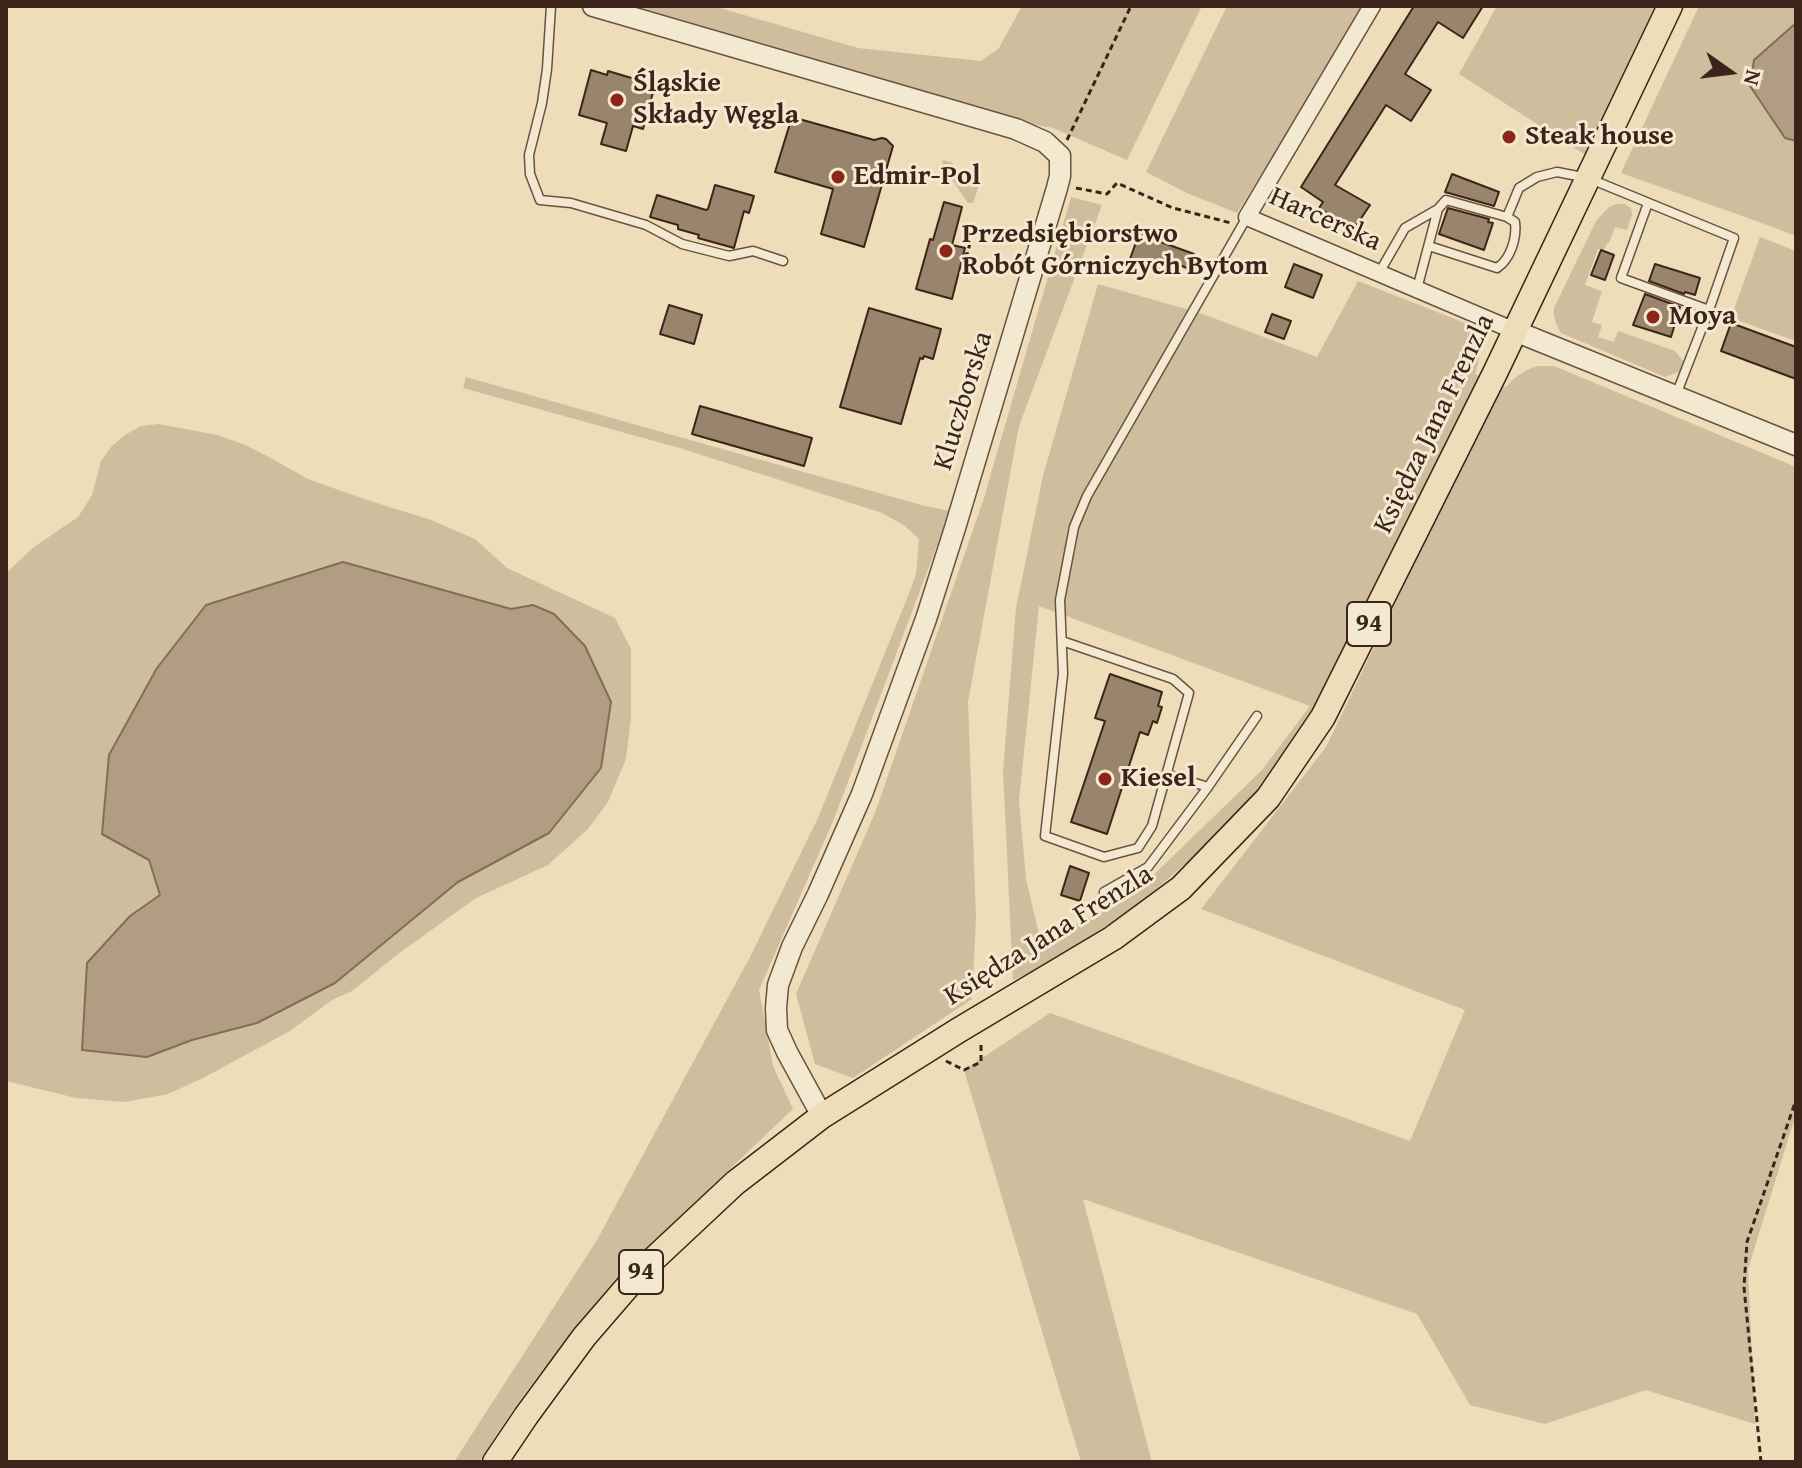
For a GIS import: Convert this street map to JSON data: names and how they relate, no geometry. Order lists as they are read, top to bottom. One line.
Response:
{"streets":{"main road":["Księdza Jana Frenzla","94"],"street":["Harcerska","Kluczborska"]},"crossings":[["Harcerska","Księdza Jana Frenzla"],["Kluczborska","Księdza Jana Frenzla"]],"places":["Śląskie Składy Węgla","Steak house","Edmir-Pol","Przedsiębiorstwo Robót Górniczych Bytom","Moya","Kiesel"],"north":"right"}
